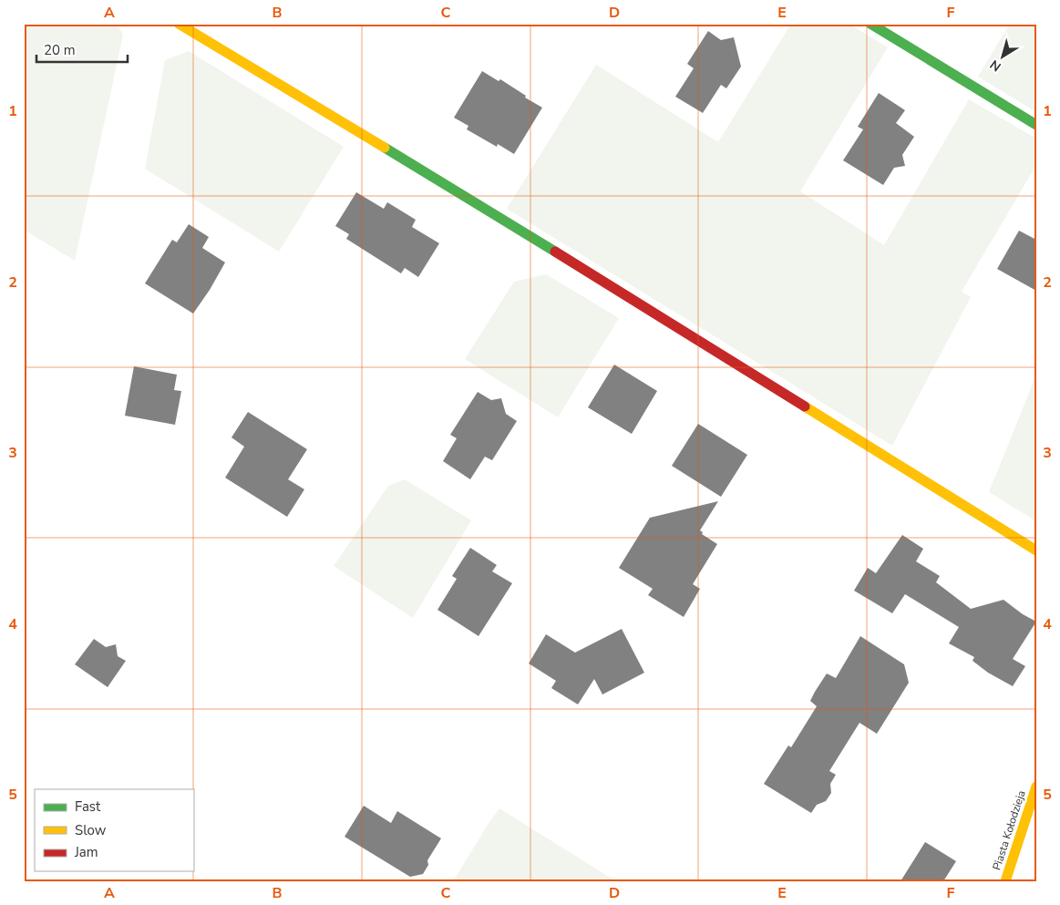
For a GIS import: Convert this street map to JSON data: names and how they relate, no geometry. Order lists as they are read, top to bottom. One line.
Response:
{"streets":{"street":["Piasta Kołodzieja"]},"legend":["Fast","Slow","Jam"],"scale_bar":"20 m","north":"bottom left","grid":{"columns":["A","B","C","D","E","F"],"rows":["1","2","3","4","5"]}}
